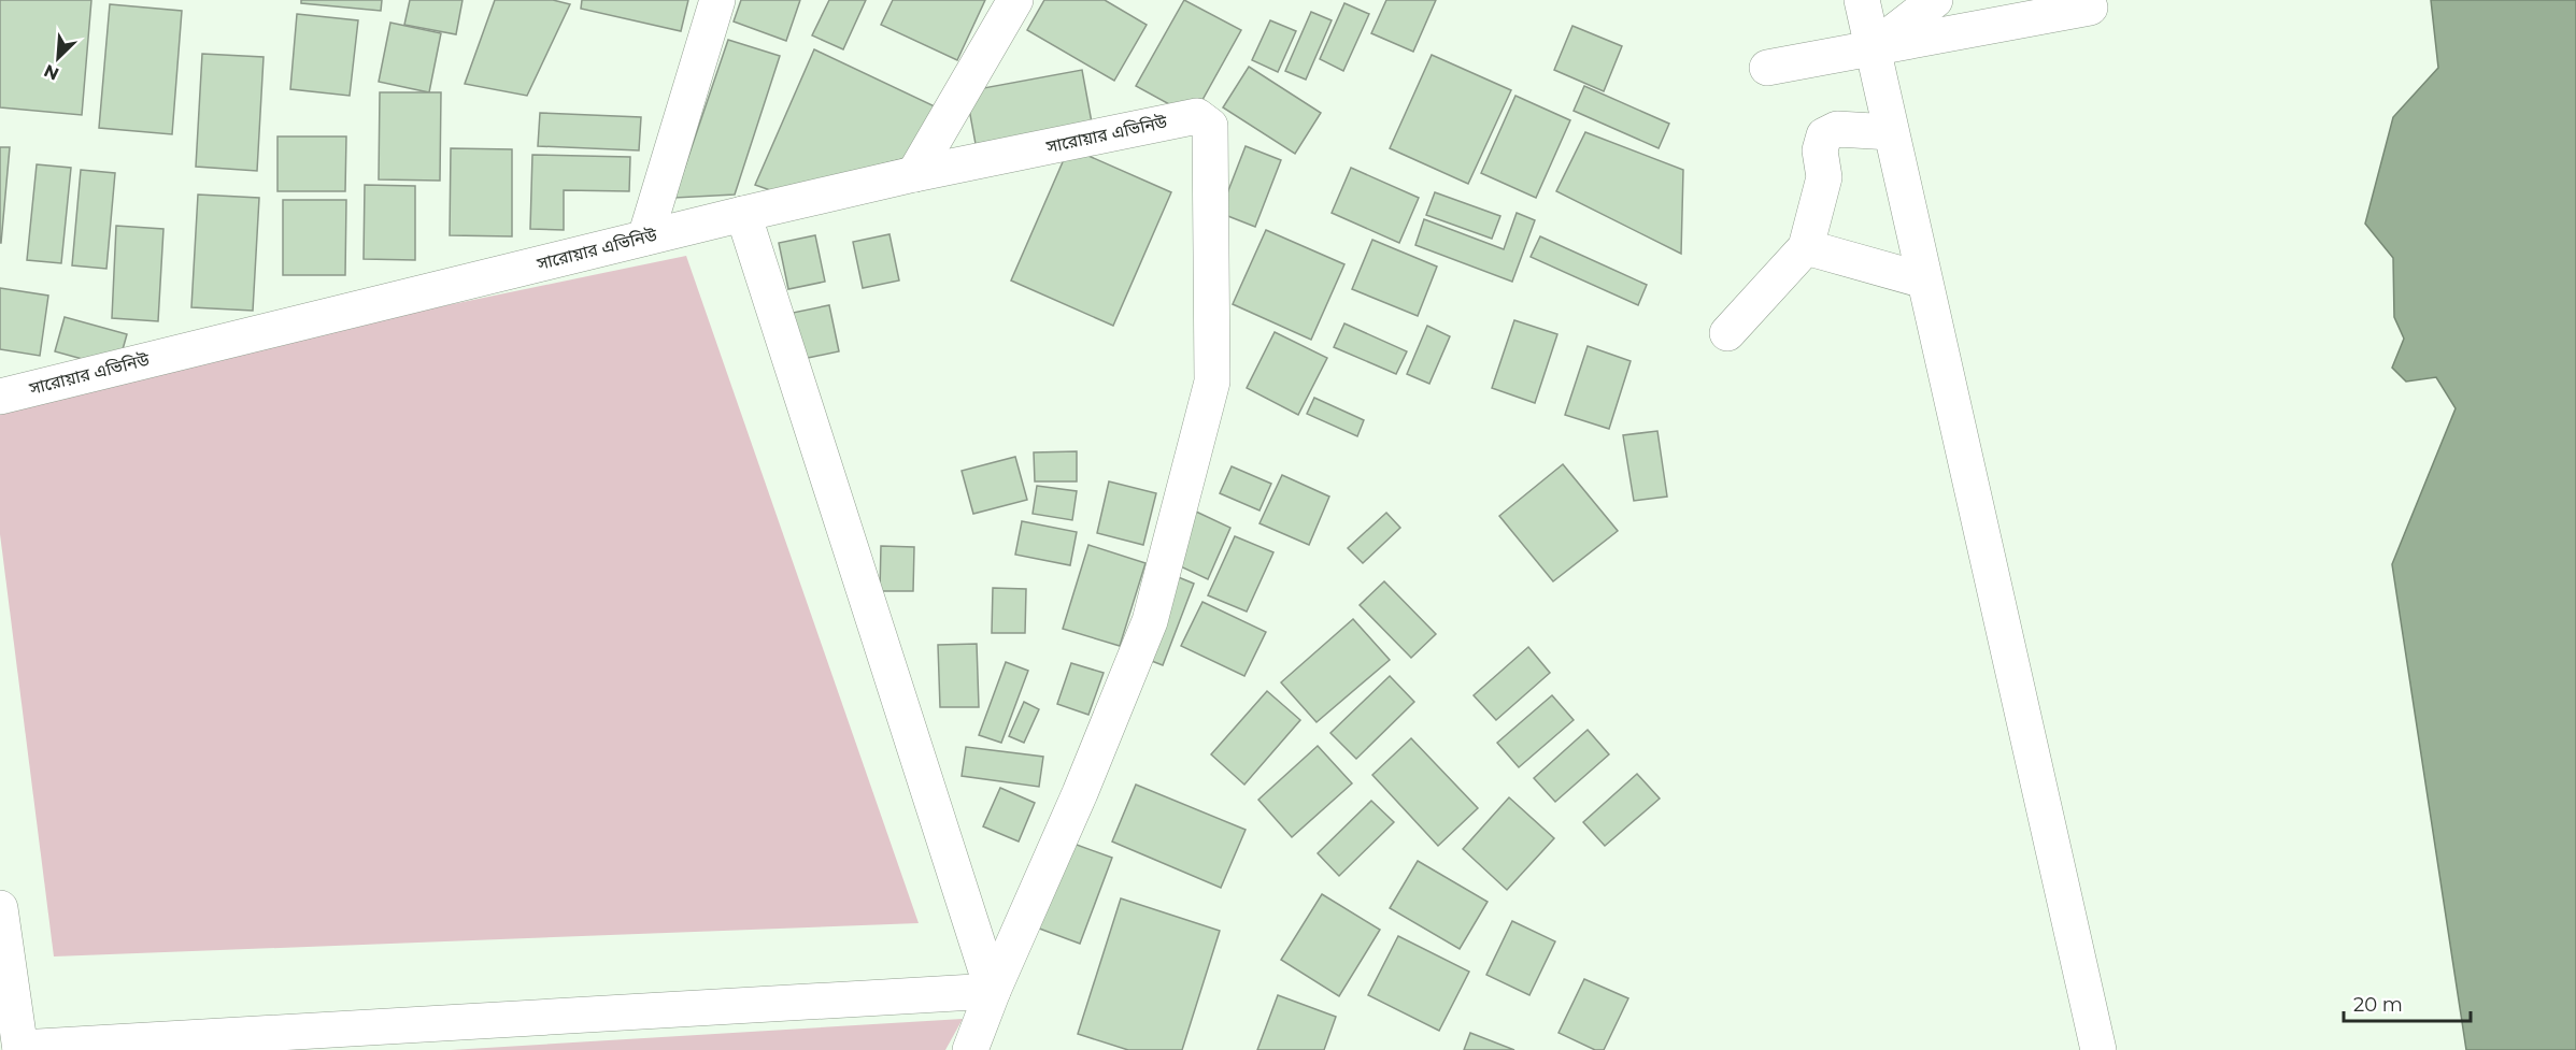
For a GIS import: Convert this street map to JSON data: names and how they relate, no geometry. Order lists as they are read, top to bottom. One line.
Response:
{"streets":{"street":["সারোয়ার এভিনিউ"]},"scale_bar":"20 m","north":"bottom left"}
